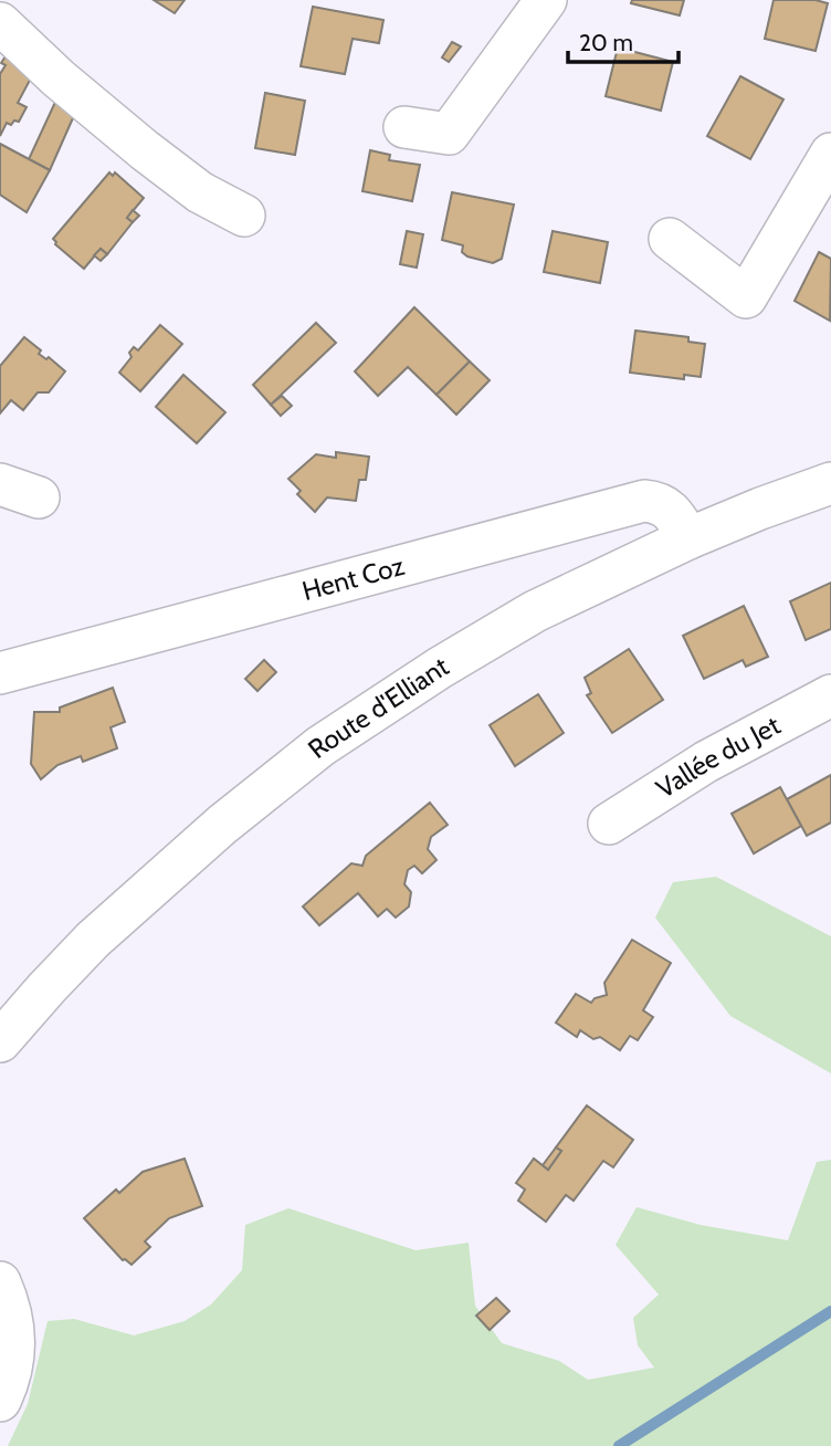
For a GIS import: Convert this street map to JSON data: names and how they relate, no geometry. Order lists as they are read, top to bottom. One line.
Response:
{"streets":{"street":["Hent Coz","Route d'Elliant","Vallée du Jet"]},"crossings":[["Hent Coz","Route d'Elliant"]],"scale_bar":"20 m"}
